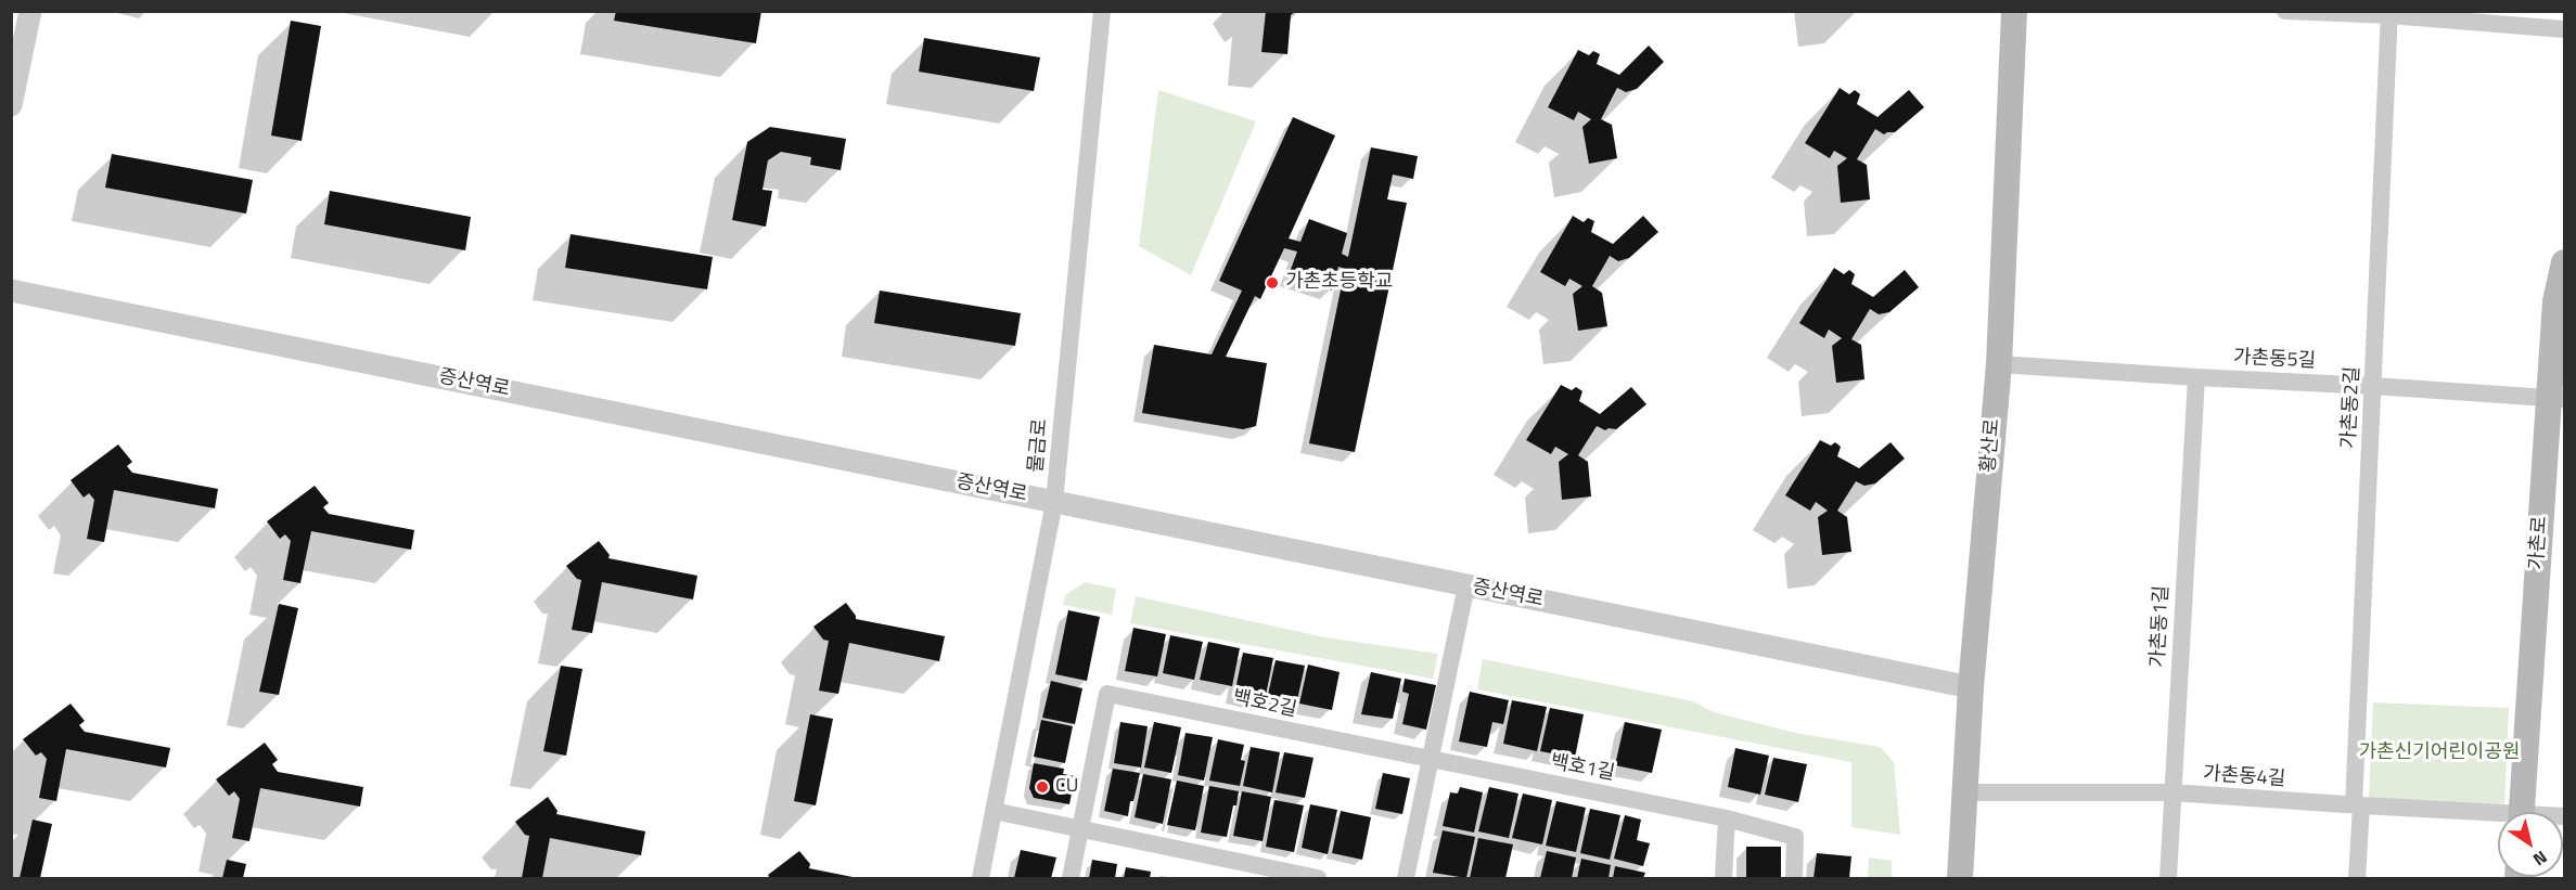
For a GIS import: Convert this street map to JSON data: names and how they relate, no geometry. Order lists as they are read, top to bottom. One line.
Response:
{"streets":{"main road":["황산로","가촌로"],"street":["가촌동5길","증산역로","가촌동2길","물금로","가촌동1길","백호2길","백호1길","가촌동4길"]},"crossings":[["가촌동5길","가촌동2길"],["가촌동5길","황산로"],["가촌동5길","가촌로"],["가촌동5길","가촌동1길"],["증산역로","물금로"],["증산역로","황산로"],["가촌동2길","가촌동4길"],["황산로","가촌동4길"],["가촌동1길","가촌동4길"],["백호2길","백호1길"]],"parks":["가촌신기어린이공원"],"places":["가촌초등학교","CU"],"north":"bottom right"}
